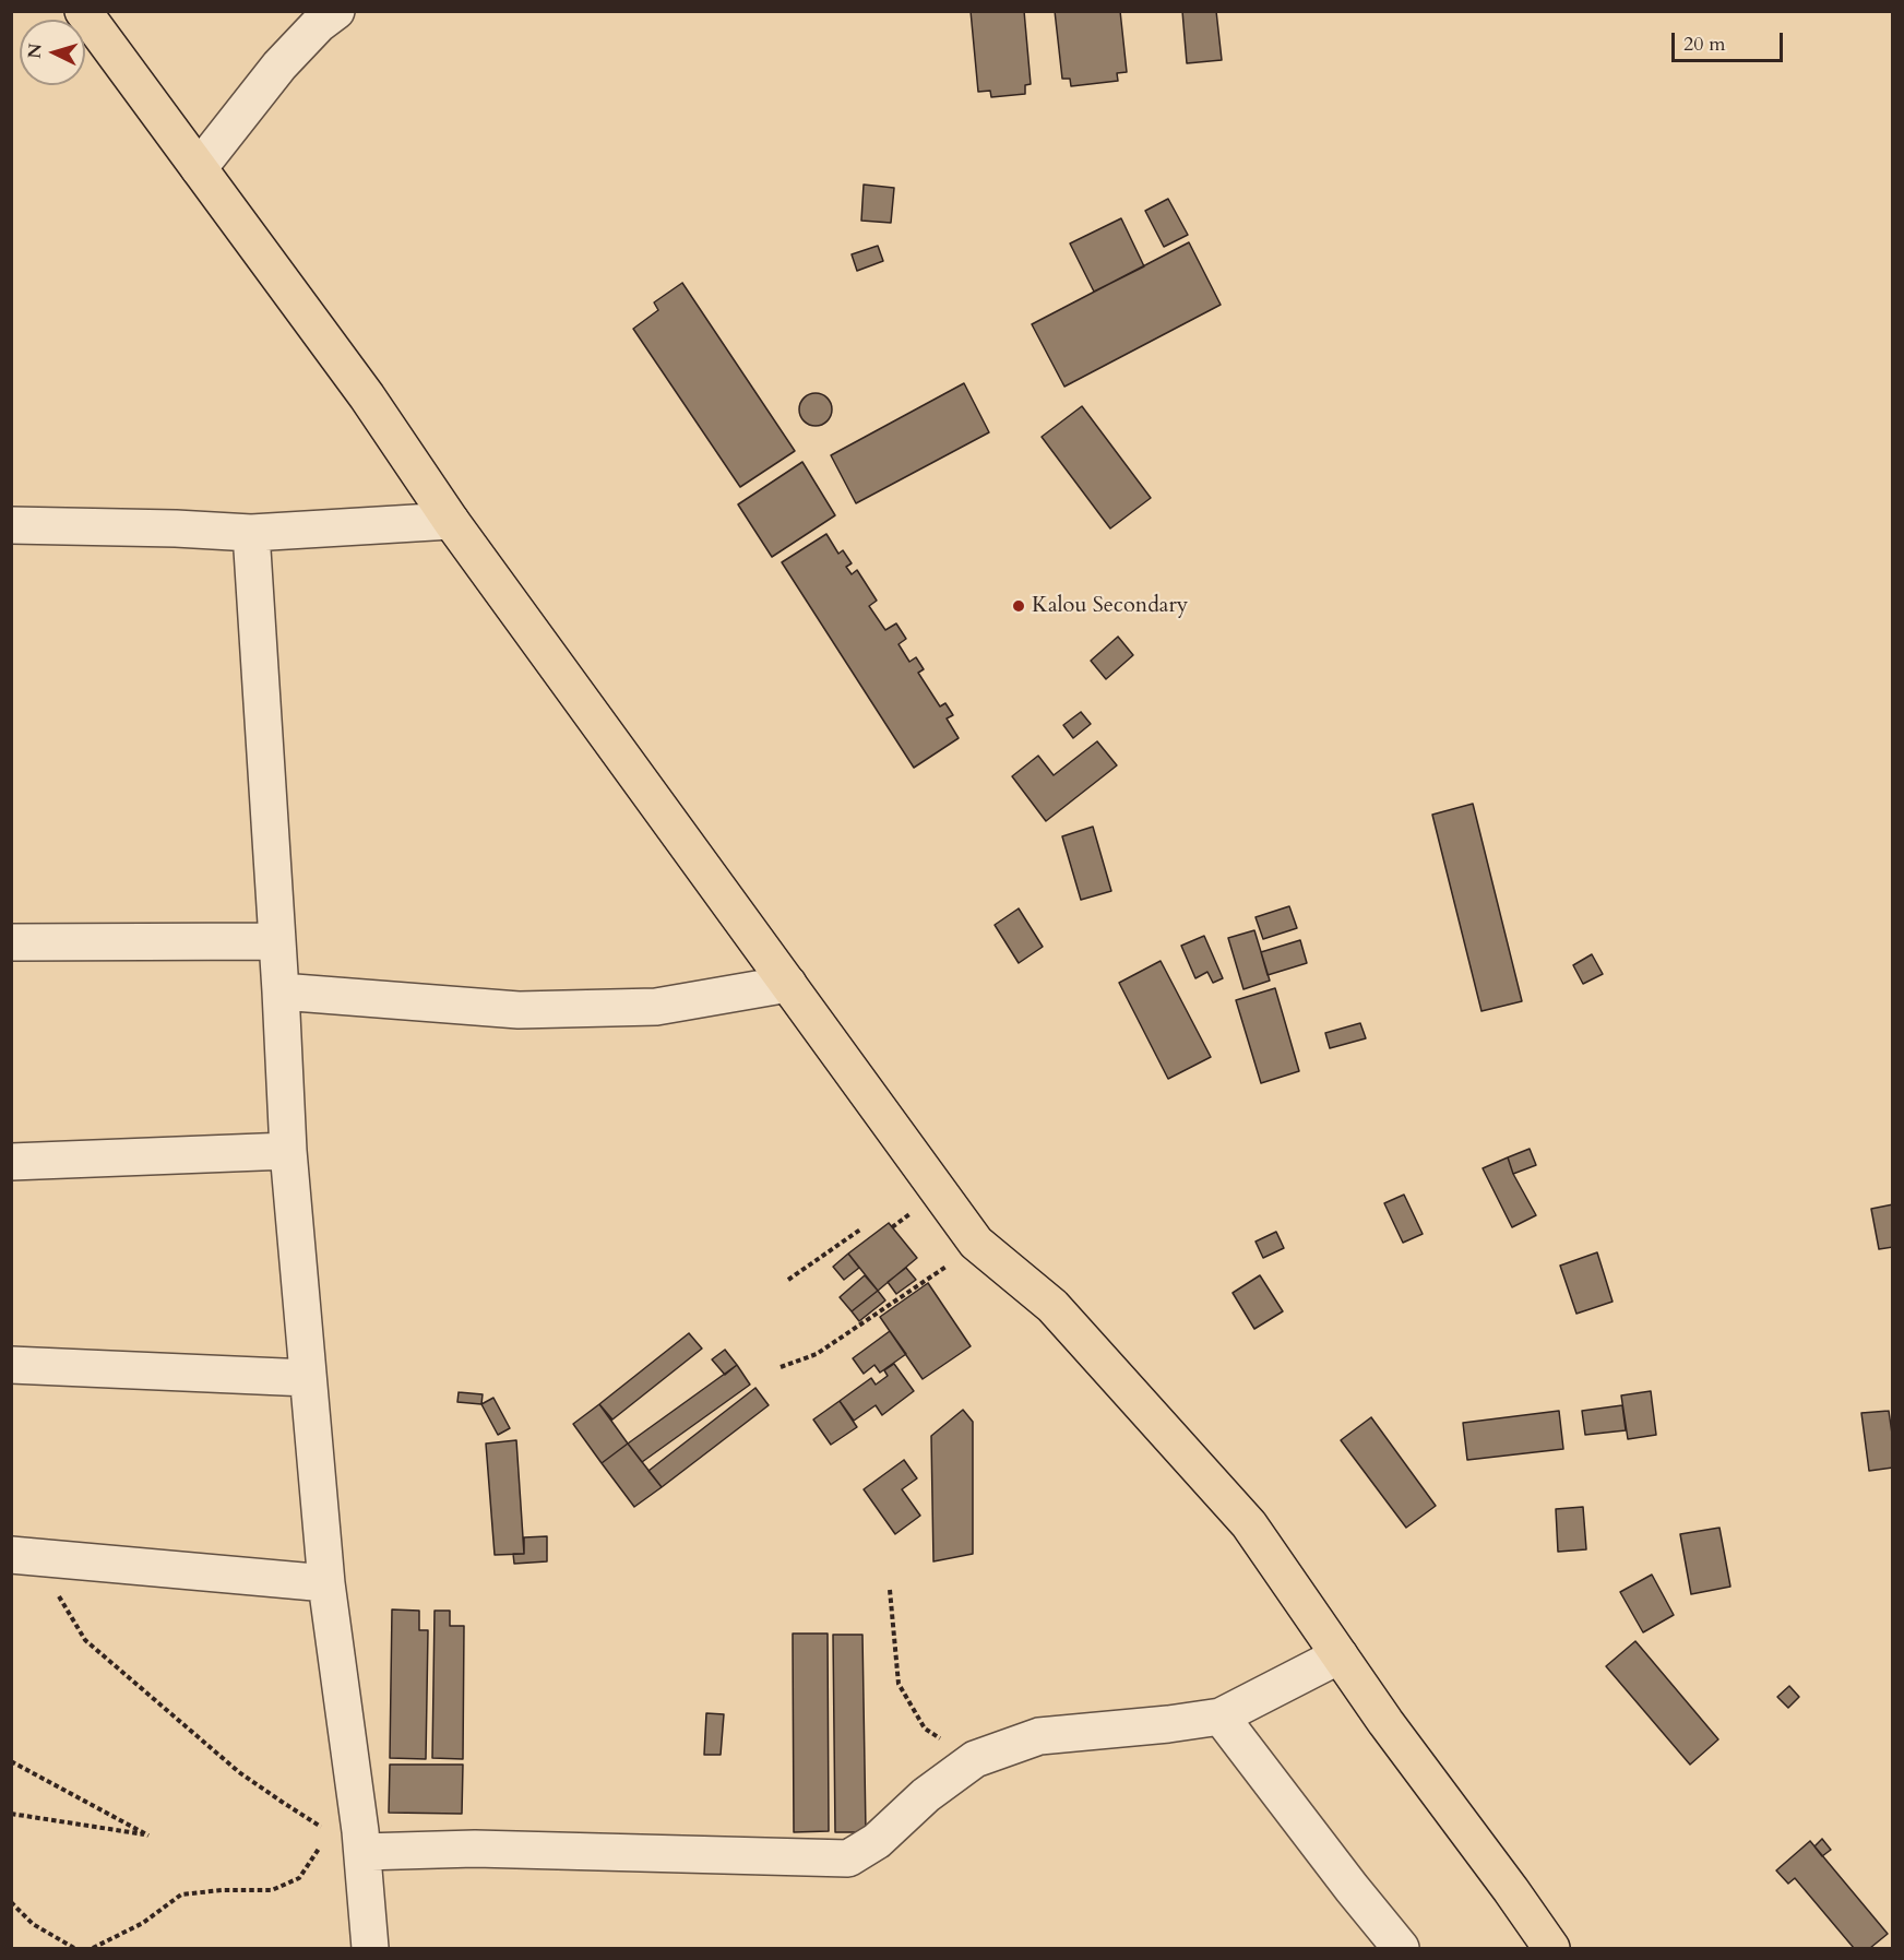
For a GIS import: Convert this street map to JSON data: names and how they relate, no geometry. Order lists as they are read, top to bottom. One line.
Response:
{"places":["Kalou Secondary"],"scale_bar":"20 m","north":"left"}
